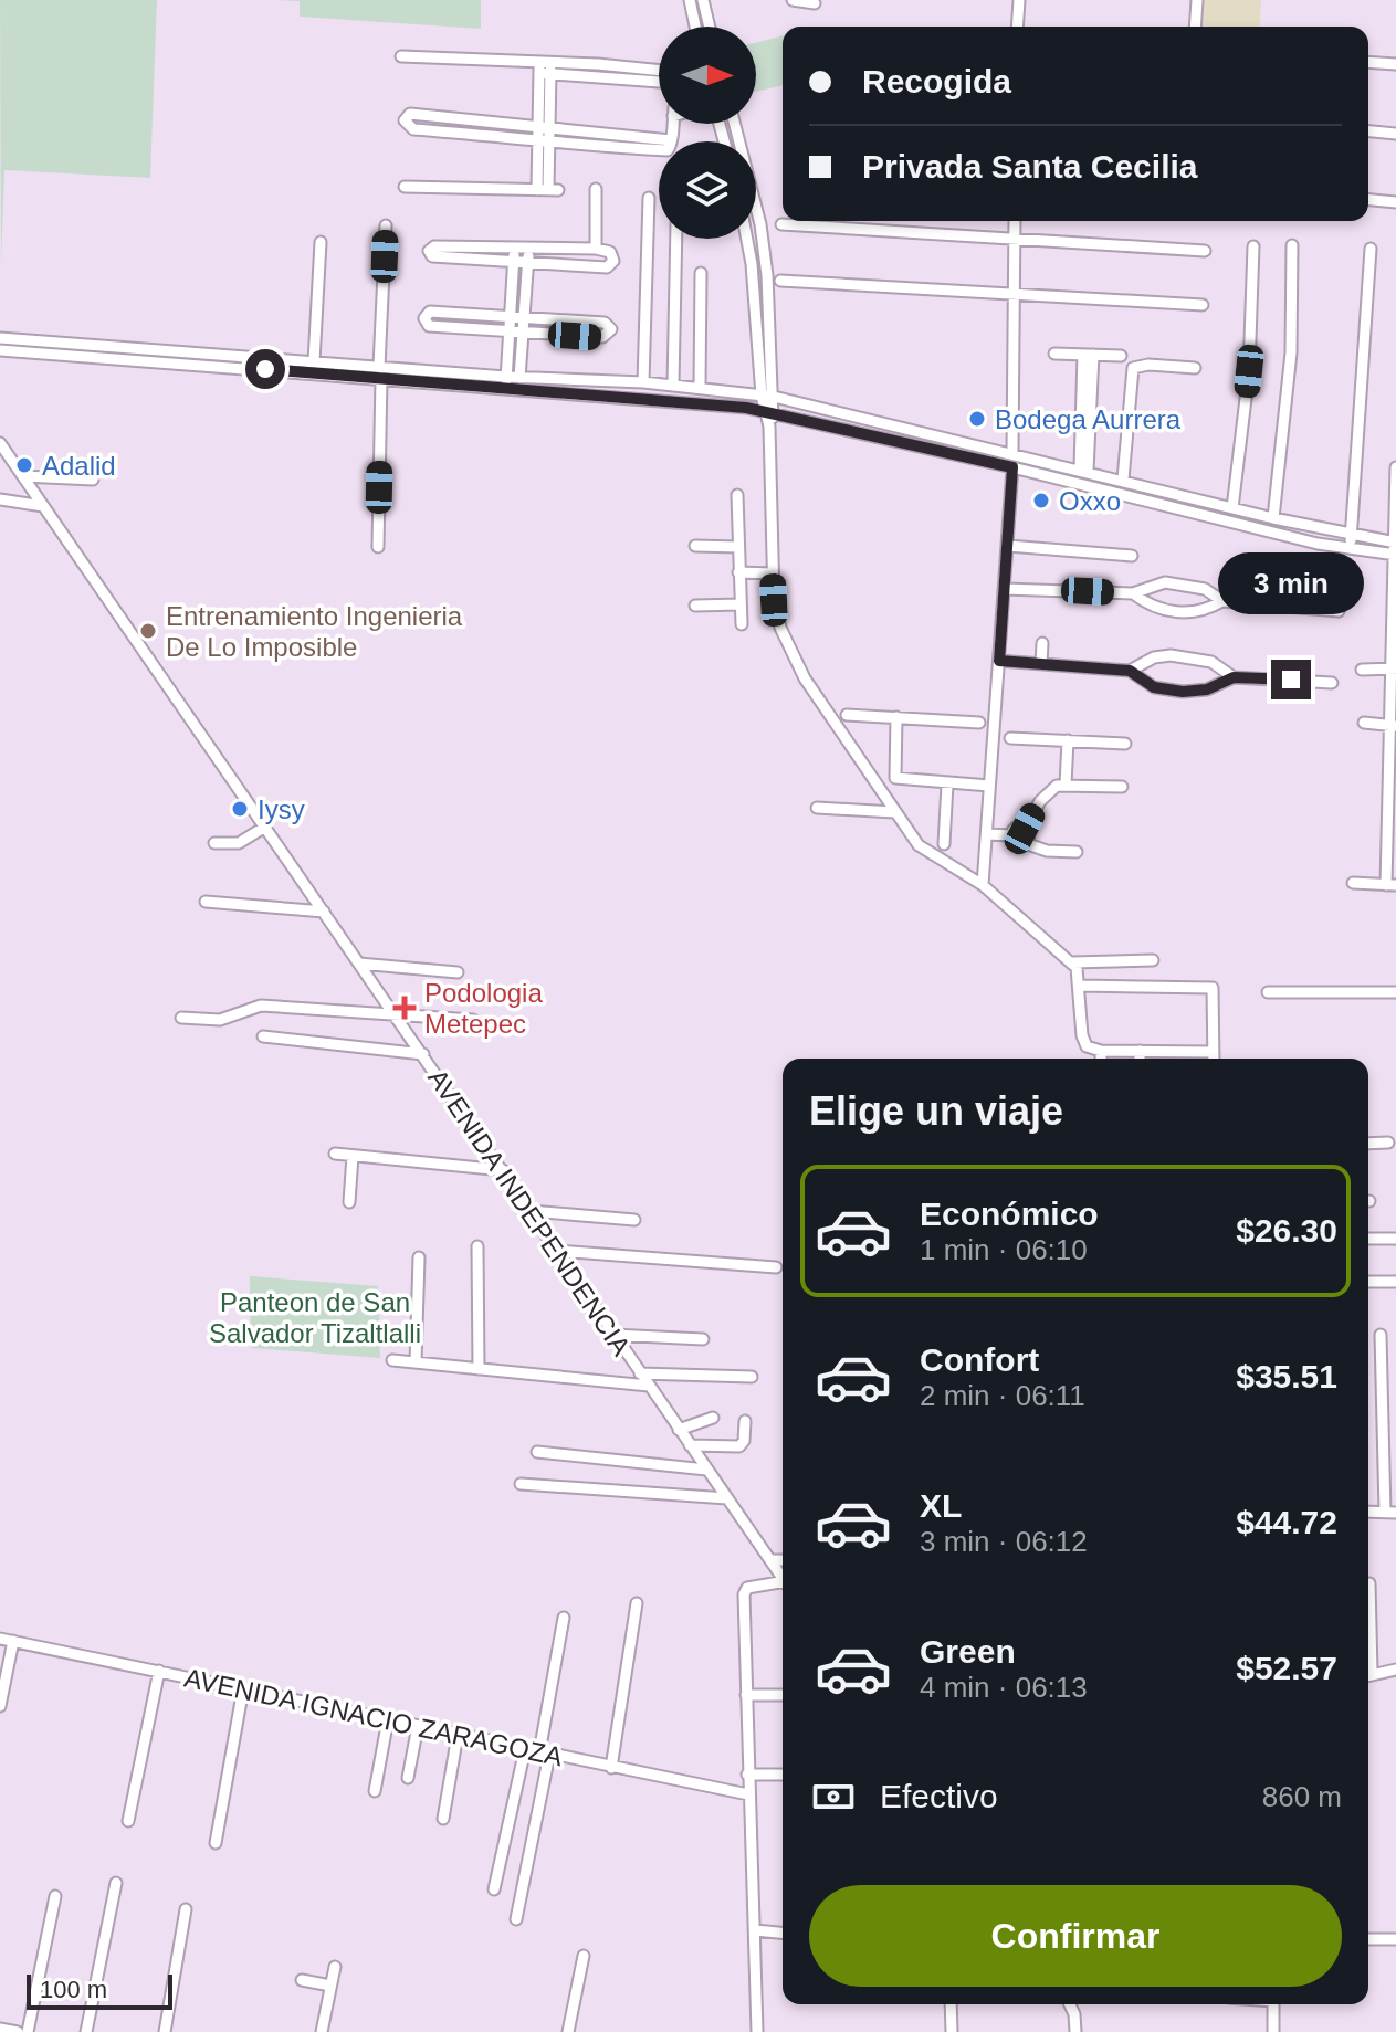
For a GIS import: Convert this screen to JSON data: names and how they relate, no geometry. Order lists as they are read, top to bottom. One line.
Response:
{"streets":{"street":["AVENIDA INDEPENDENCIA","AVENIDA IGNACIO ZARAGOZA"]},"parks":["Panteon de San Salvador Tizaltlalli"],"places":{"other":["Bodega Aurrera","Adalid","Oxxo","Entrenamiento Ingenieria De Lo Imposible","Iysy"],"health":["Podologia Metepec"]},"scale_bar":"100 m","north":"right","page":{"banner":["Recogida","Privada Santa Cecilia"],"bubble":"3 min","heading":"Elige un viaje","list":[{"name":"Económico","note":"1 min · 06:10","value":"$26.30"},{"name":"Confort","note":"2 min · 06:11","value":"$35.51"},{"name":"XL","note":"3 min · 06:12","value":"$44.72"},{"name":"Green","note":"4 min · 06:13","value":"$52.57"}],"pay":["Efectivo","860 m"],"buttons":"Confirmar","scale":"100 m"}}
